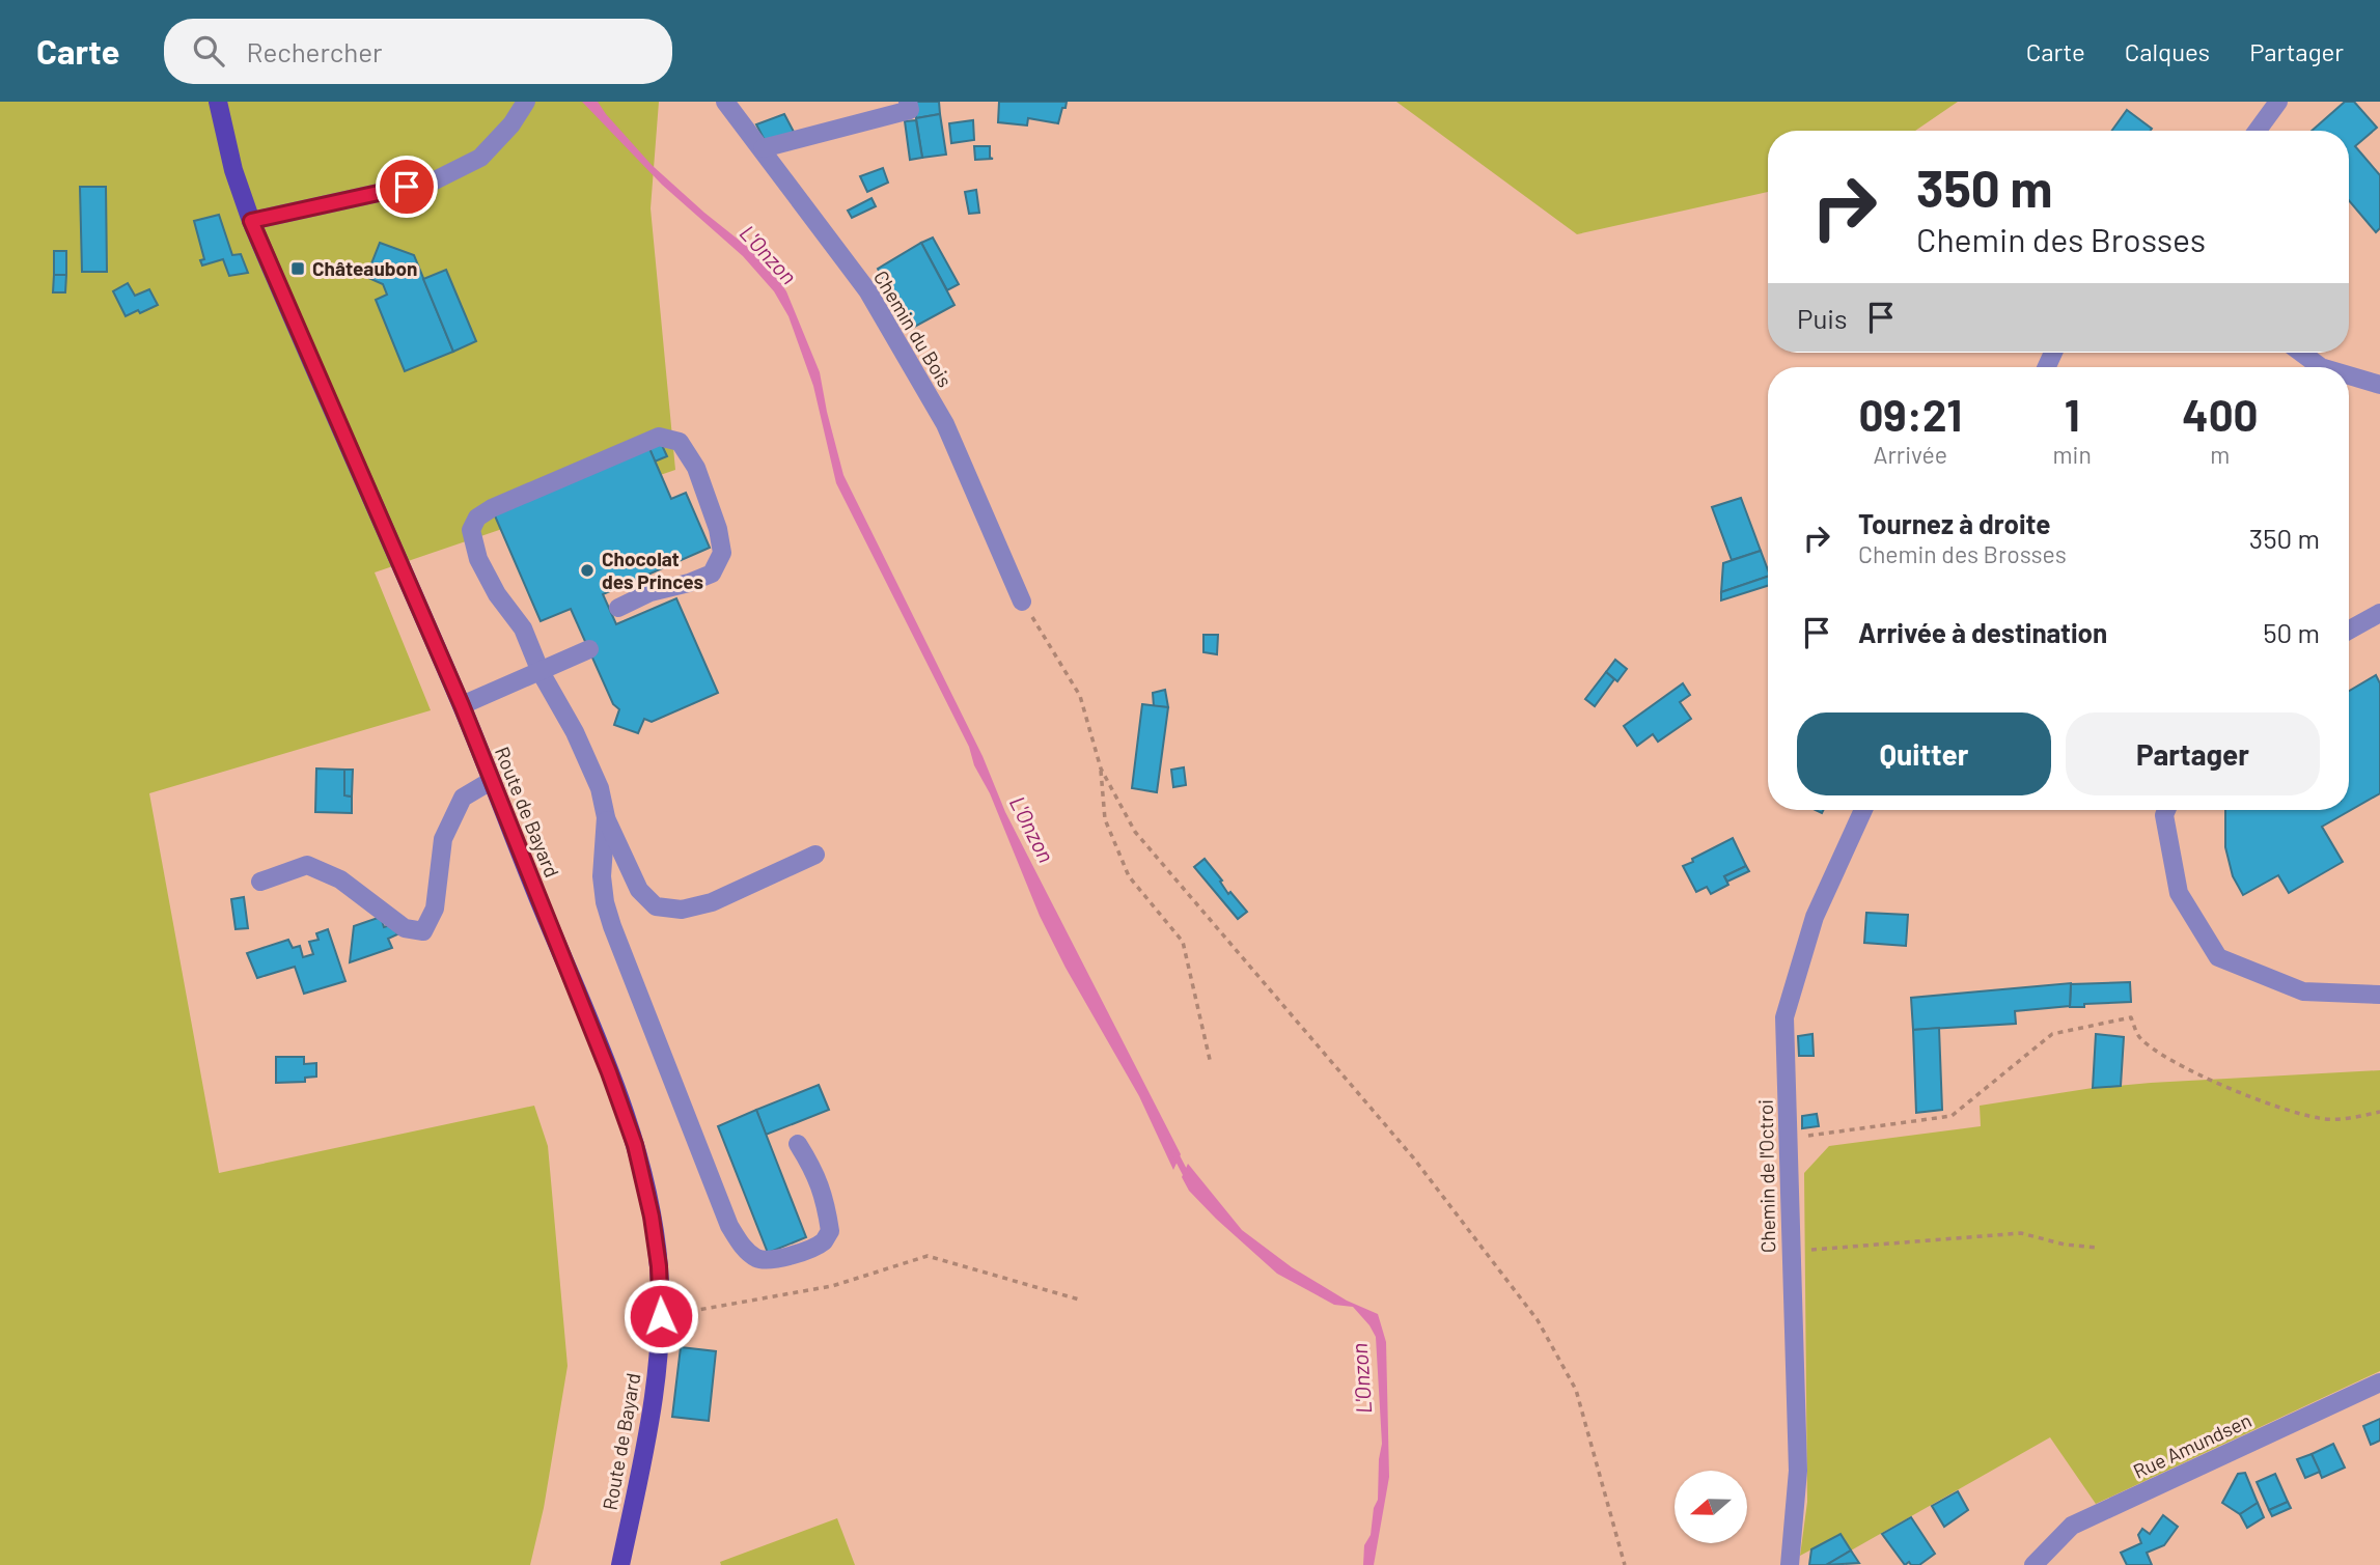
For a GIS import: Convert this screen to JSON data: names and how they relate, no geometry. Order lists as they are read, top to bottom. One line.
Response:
{"streets":{"main road":["Route de Bayard"],"street":["Chemin du Bois","Chemin de l'Octroi","Rue Amundsen"]},"water":["L'Onzon"],"places":{"transit":["Châteaubon"],"other":["Chocolat des Princes"]},"north":"left","page":{"header":"Carte","search":"Rechercher","nav":["Carte","Calques","Partager"],"turn":["350 m","Chemin des Brosses"],"then":"Puis","eta":["09:21","Arrivée","1","min","400","m"],"list":[{"name":"Tournez à droite","note":"Chemin des Brosses","value":"350 m"},{"name":"Arrivée à destination","value":"50 m"}],"buttons":["Quitter","Partager"]}}
